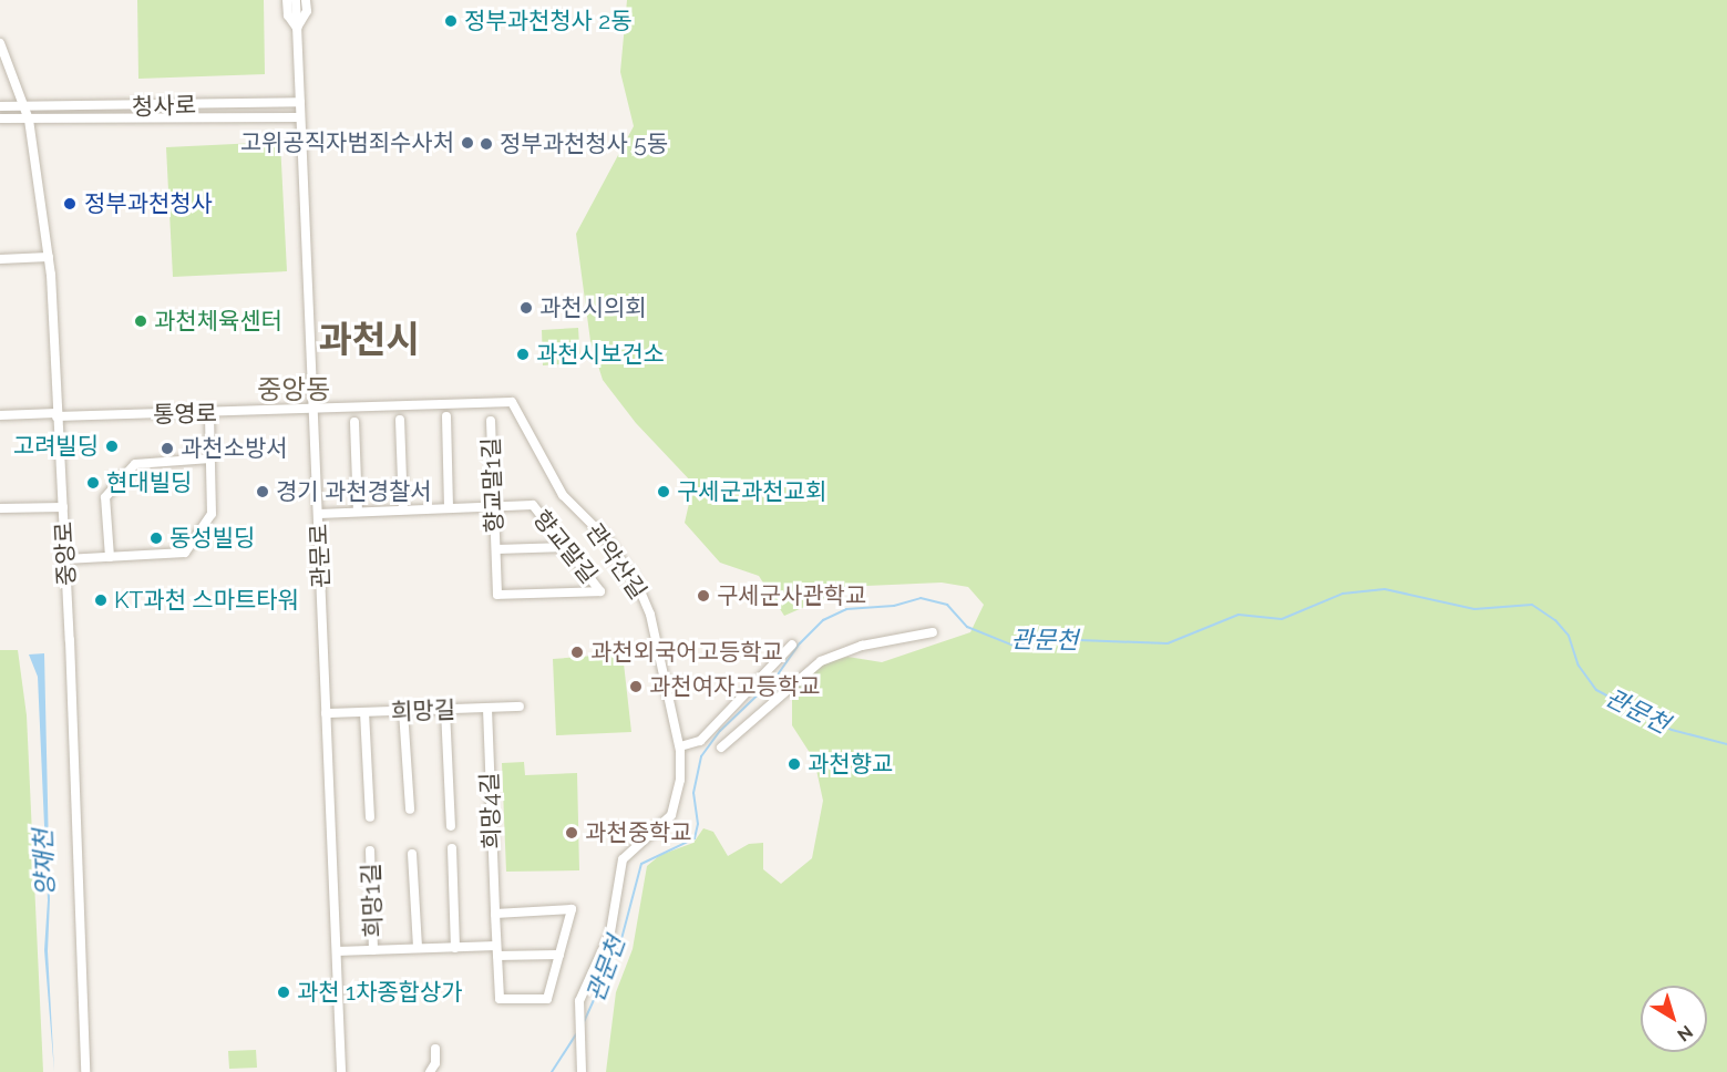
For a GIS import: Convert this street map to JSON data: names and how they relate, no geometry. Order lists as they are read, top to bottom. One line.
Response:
{"streets":{"street":["청사로","통영로","향교말1길","향교말길","중앙로","관문로","관악산길","희망길","희망4길","희망1길"]},"crossings":[["청사로","중앙로"],["청사로","관문로"],["통영로","중앙로"],["통영로","관문로"],["통영로","관악산길"],["향교말1길","향교말길"],["향교말길","관문로"],["관문로","관악산길"],["관문로","희망길"],["희망길","희망4길"]],"districts":["과천시","중앙동"],"water":["관문천","양재천"],"places":["정부과천청사 2동","고위공직자범죄수사처","정부과천청사 5동","정부과천청사","과천시의회","과천체육센터","과천시보건소","고려빌딩","과천소방서","현대빌딩","경기 과천경찰서","구세군과천교회","동성빌딩","구세군사관학교","KT과천 스마트타워","과천외국어고등학교","과천여자고등학교","과천향교","과천중학교","과천 1차종합상가"],"north":"bottom right"}
